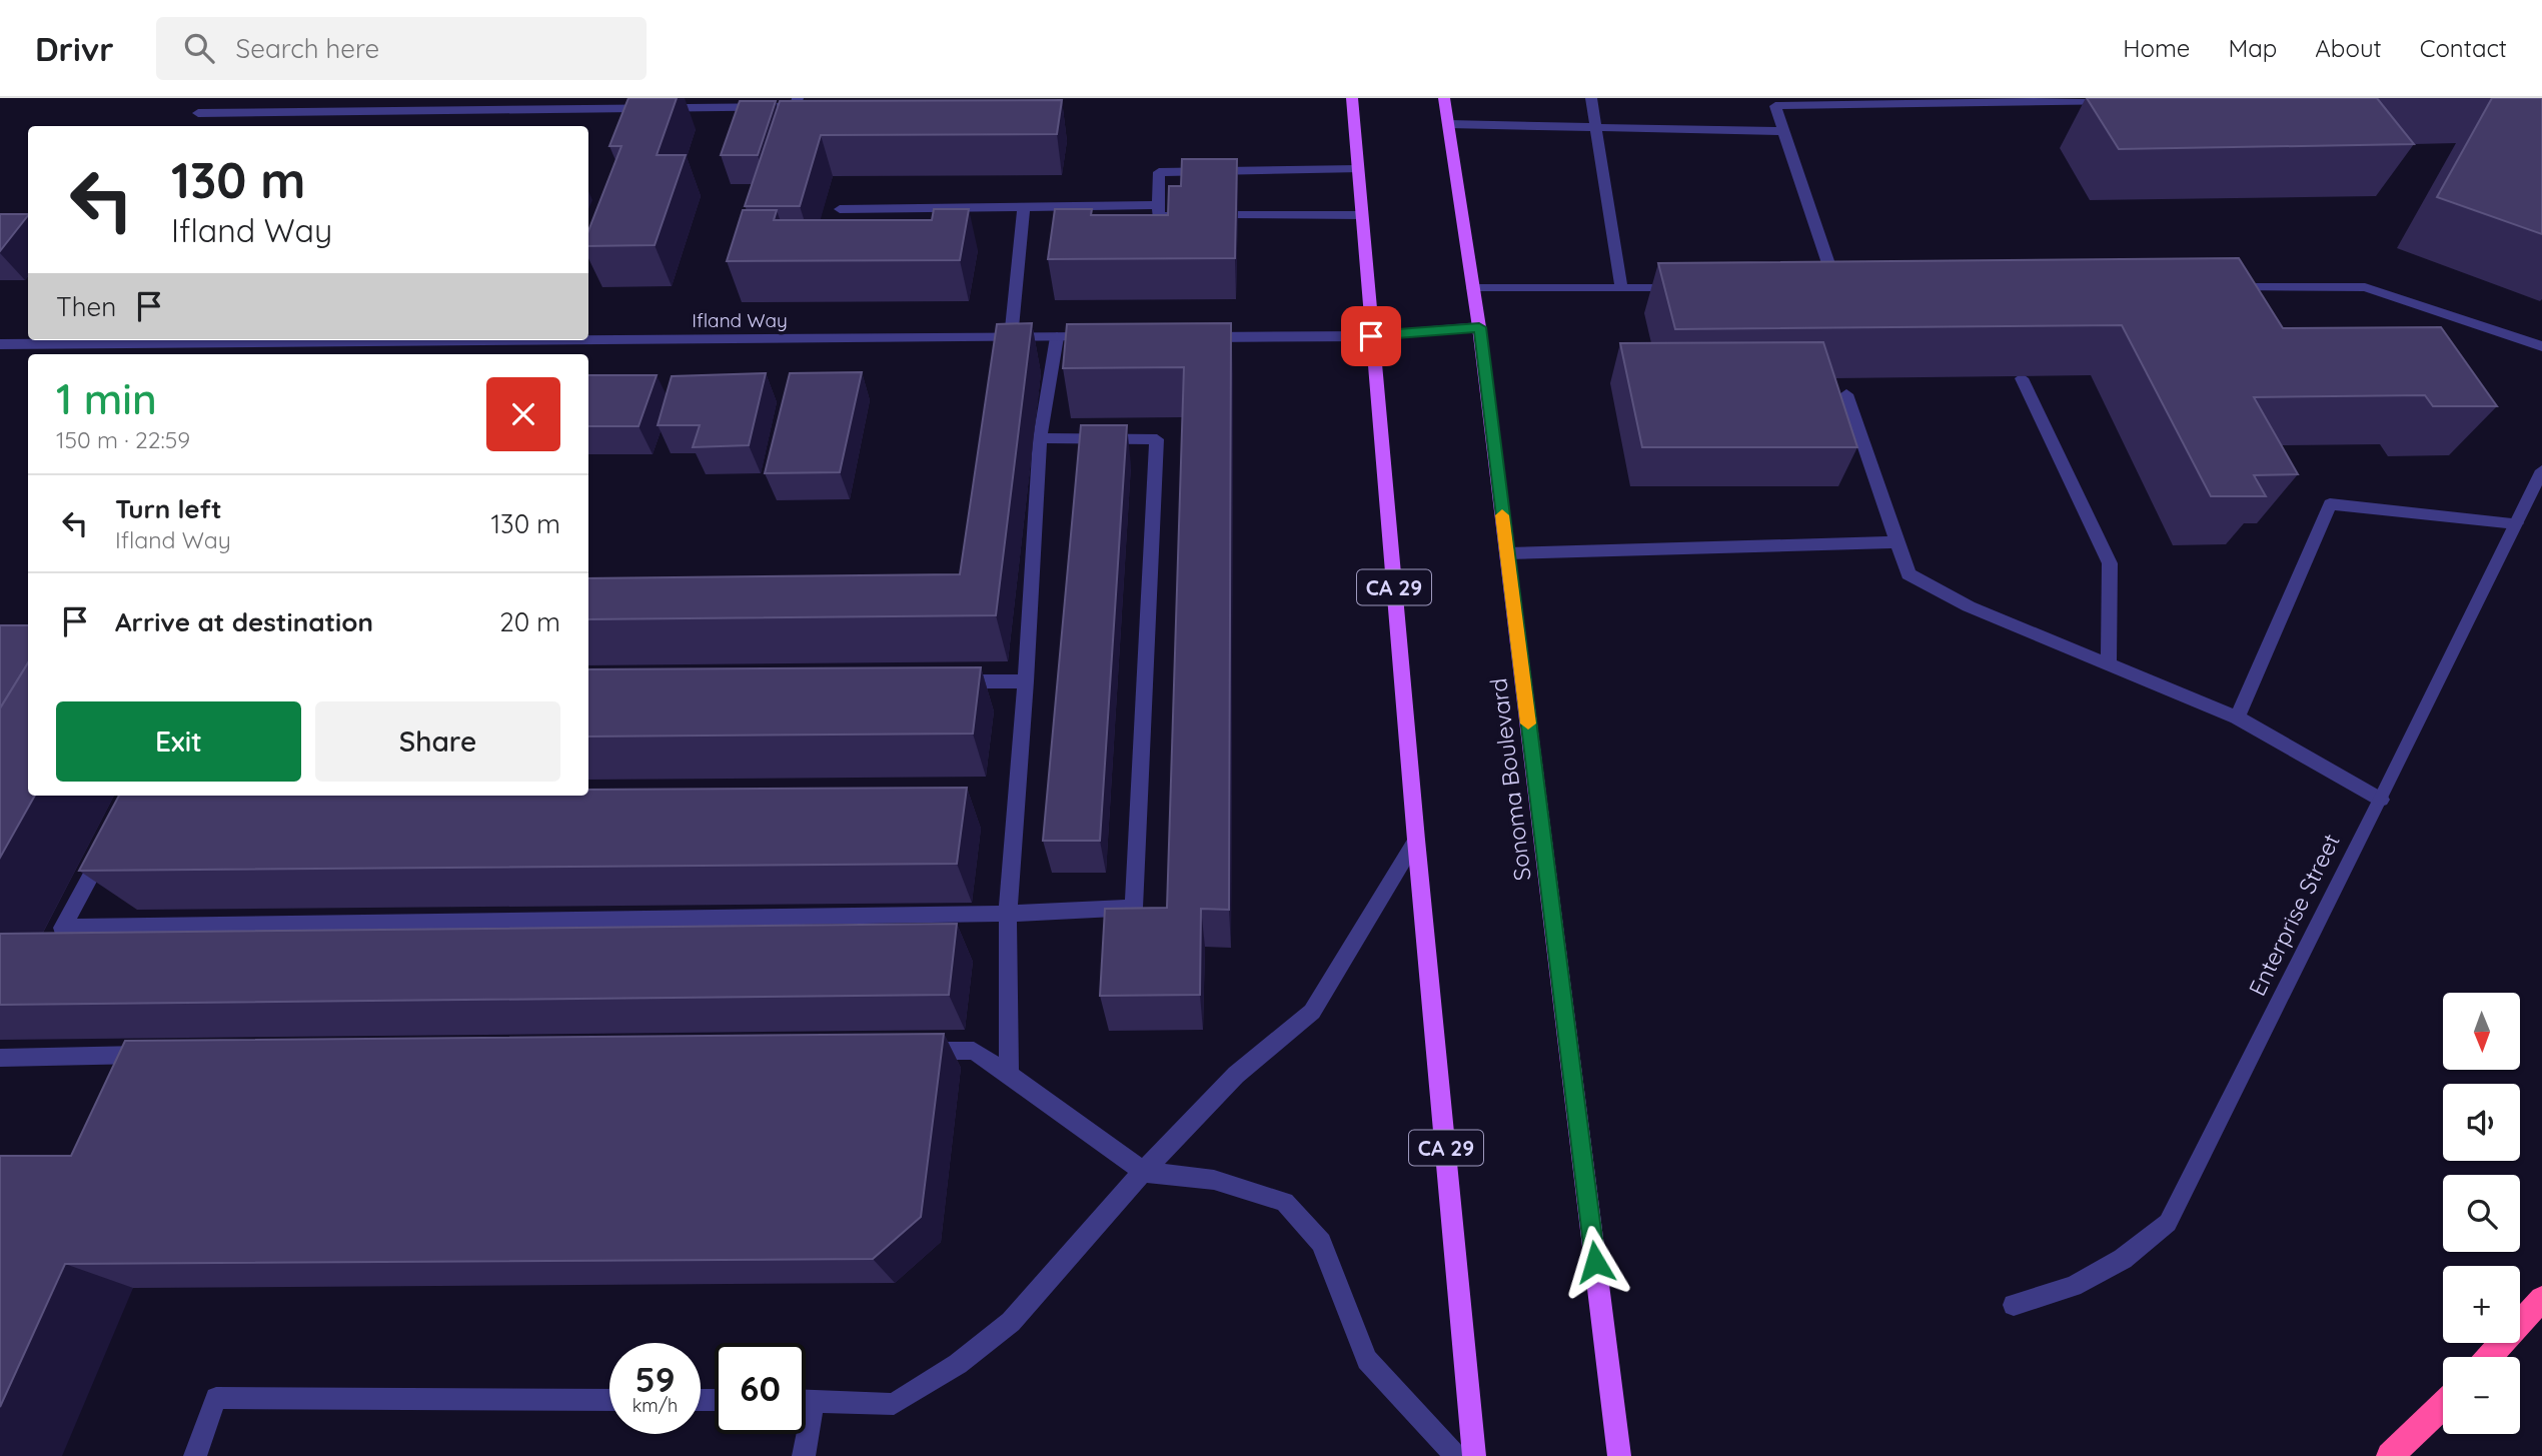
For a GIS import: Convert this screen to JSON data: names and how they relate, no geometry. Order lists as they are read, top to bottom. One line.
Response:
{"streets":{"main road":["CA 29","Sonoma Boulevard"],"street":["Ifland Way","Enterprise Street"]},"north":"bottom","page":{"header":"Drivr","search":"Search here","nav":["Home","Map","About","Contact"],"turn":["130 m","Ifland Way"],"then":"Then","heading":["1 min","150 m · 22:59"],"list":[{"name":"Turn left","note":"Ifland Way","value":"130 m"},{"name":"Arrive at destination","value":"20 m"}],"buttons":["Exit","Share"],"map_buttons":["+","−"],"speed":"59 km/h","limit":"60"}}
